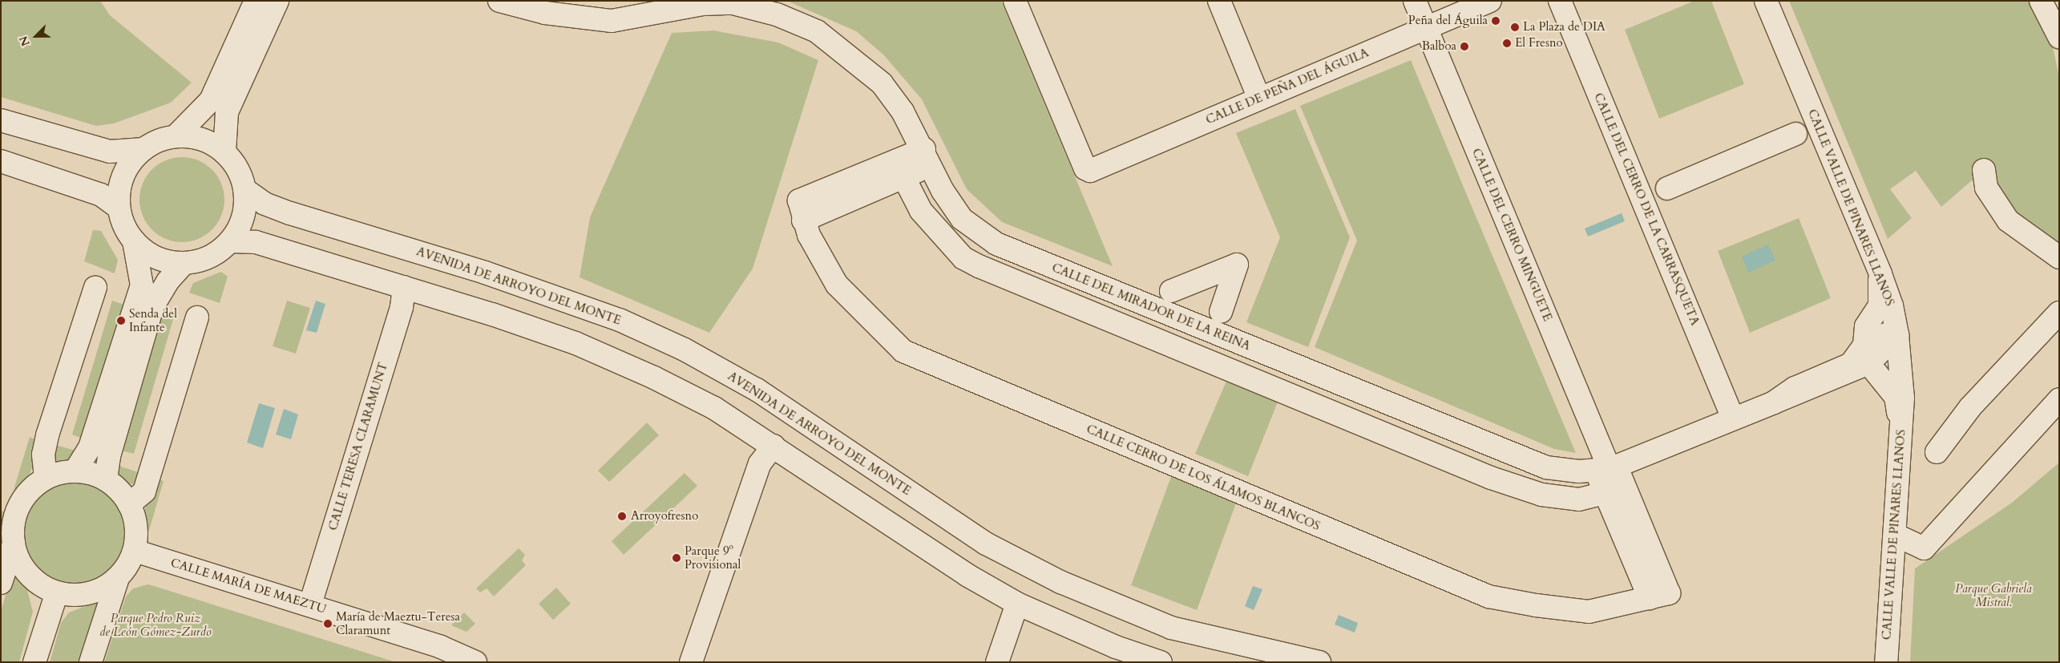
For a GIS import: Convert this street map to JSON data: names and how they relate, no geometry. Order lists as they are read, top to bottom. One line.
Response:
{"streets":{"street":["CALLE DE PEÑA DEL ÁGUILA","CALLE VALLE DE PINARES LLANOS","CALLE DEL CERRO DE LA CARRASQUETA","CALLE DEL CERRO MINGUETE","AVENIDA DE ARROYO DEL MONTE","CALLE DEL MIRADOR DE LA REINA","CALLE TERESA CLARAMUNT","CALLE CERRO DE LOS ÁLAMOS BLANCOS","CALLE MARÍA DE MAEZTU"]},"crossings":[["CALLE DE PEÑA DEL ÁGUILA","CALLE DEL CERRO MINGUETE"],["CALLE DEL CERRO DE LA CARRASQUETA","CALLE DEL MIRADOR DE LA REINA"],["CALLE DEL CERRO MINGUETE","CALLE DEL MIRADOR DE LA REINA"],["CALLE DEL CERRO MINGUETE","CALLE CERRO DE LOS ÁLAMOS BLANCOS"],["CALLE DEL MIRADOR DE LA REINA","CALLE CERRO DE LOS ÁLAMOS BLANCOS"],["CALLE TERESA CLARAMUNT","CALLE MARÍA DE MAEZTU"]],"parks":["Parque Gabriela Mistral.","Parque Pedro Ruiz de León Gómez-Zurdo"],"places":["Peña del Águila","La Plaza de DIA","El Fresno","Balboa","Senda del Infante","Arroyofresno","Parque 9º Provisional","María de Maeztu-Teresa Claramunt"],"north":"bottom left"}
